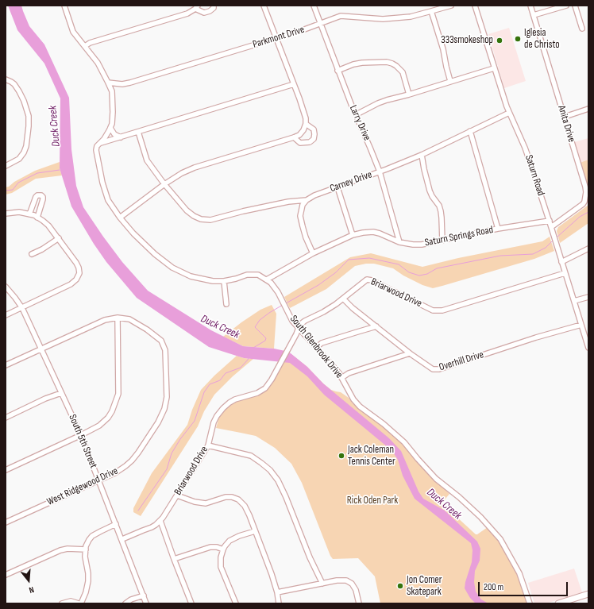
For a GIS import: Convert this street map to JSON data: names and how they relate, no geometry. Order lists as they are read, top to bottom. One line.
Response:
{"streets":{"street":["Parkmont Drive","Larry Drive","Anita Drive","Saturn Road","Carney Drive","Saturn Springs Road","Briarwood Drive","South Glenbrook Drive","Overhill Drive","South 5th Street","West Ridgewood Drive"]},"crossings":[["Parkmont Drive","Larry Drive"],["Larry Drive","Carney Drive"],["Larry Drive","Saturn Springs Road"],["Anita Drive","Saturn Road"],["Saturn Road","Carney Drive"],["Saturn Road","Saturn Springs Road"],["Saturn Road","Briarwood Drive"],["Saturn Road","Overhill Drive"],["Saturn Springs Road","South Glenbrook Drive"],["Briarwood Drive","South Glenbrook Drive"],["Briarwood Drive","Overhill Drive"],["Briarwood Drive","South 5th Street"],["South 5th Street","West Ridgewood Drive"]],"water":["Duck Creek"],"parks":["Rick Oden Park"],"places":["Iglesia de Christo","333smokeshop","Jack Coleman Tennis Center","Jon Comer Skatepark"],"scale_bar":"200 m","north":"bottom"}
